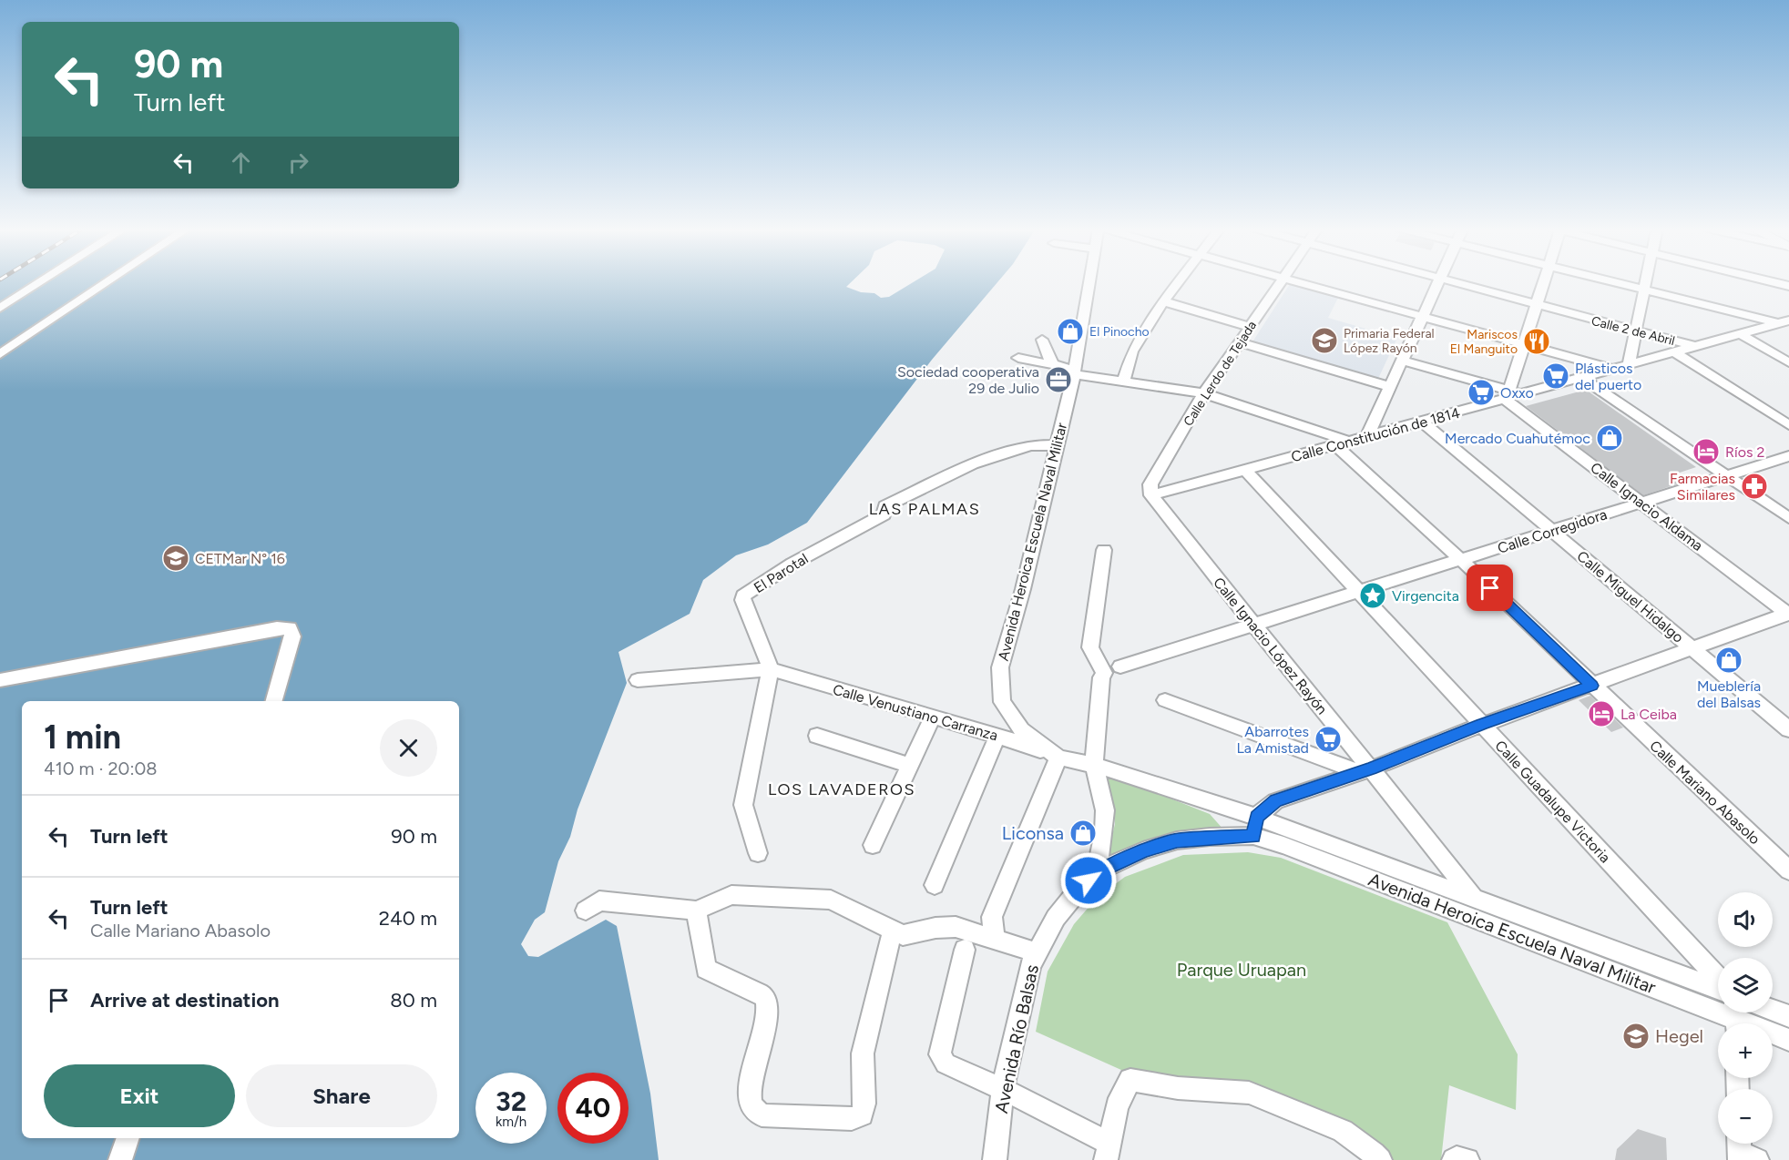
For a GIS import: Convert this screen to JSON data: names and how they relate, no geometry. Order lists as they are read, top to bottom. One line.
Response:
{"streets":{"street":["Calle 2 de Abril","Calle Lerdo de Tejada","Calle Constitución de 1814","Calle Ignacio Aldama","Calle Corregidora","Avenida Heroica Escuela Naval Militar","El Parotal","Calle Miguel Hidalgo","Calle Ignacio López Rayón","Calle Venustiano Carranza","Calle Mariano Abasolo","Calle Guadalupe Victoria","Avenida Río Balsas"]},"crossings":[["Calle 2 de Abril","Calle Constitución de 1814"],["Calle Lerdo de Tejada","Calle Constitución de 1814"],["Calle Lerdo de Tejada","Calle Ignacio López Rayón"],["Calle Constitución de 1814","Calle Ignacio Aldama"],["Calle Constitución de 1814","Calle Miguel Hidalgo"],["Calle Constitución de 1814","Calle Ignacio López Rayón"],["Calle Constitución de 1814","Calle Mariano Abasolo"],["Calle Constitución de 1814","Calle Guadalupe Victoria"],["Calle Ignacio Aldama","Calle Corregidora"],["Calle Corregidora","Calle Miguel Hidalgo"],["Calle Corregidora","Calle Ignacio López Rayón"],["Calle Corregidora","Calle Mariano Abasolo"],["Calle Corregidora","Calle Guadalupe Victoria"],["Avenida Heroica Escuela Naval Militar","El Parotal"],["Avenida Heroica Escuela Naval Militar","Calle Ignacio López Rayón"],["Avenida Heroica Escuela Naval Militar","Calle Venustiano Carranza"],["Avenida Heroica Escuela Naval Militar","Avenida Río Balsas"],["El Parotal","Calle Venustiano Carranza"]],"districts":["LAS PALMAS","LOS LAVADEROS"],"parks":["Parque Uruapan"],"places":{"shop":["El Pinocho","Mercado Cuahutémoc","Mueblería del Balsas","Liconsa"],"school or university":["Primaria Federal López Rayón","CETMar N° 16","Hegel"],"restaurant":["Mariscos El Manguito"],"supermarket":["Plásticos del puerto","Oxxo","Abarrotes La Amistad"],"office":["Sociedad cooperativa 29 de Julio"],"hotel":["Ríos 2","La Ceiba"],"pharmacy":["Farmacias Similares"],"place":["Virgencita"]},"page":{"turn":["90 m","Turn left"],"heading":["1 min","410 m · 20:08"],"list":[{"name":"Turn left","value":"90 m"},{"name":"Turn left","note":"Calle Mariano Abasolo","value":"240 m"},{"name":"Arrive at destination","value":"80 m"}],"map_buttons":["+","−"],"buttons":["Exit","Share"],"speed":"32 km/h","limit":"40"}}
